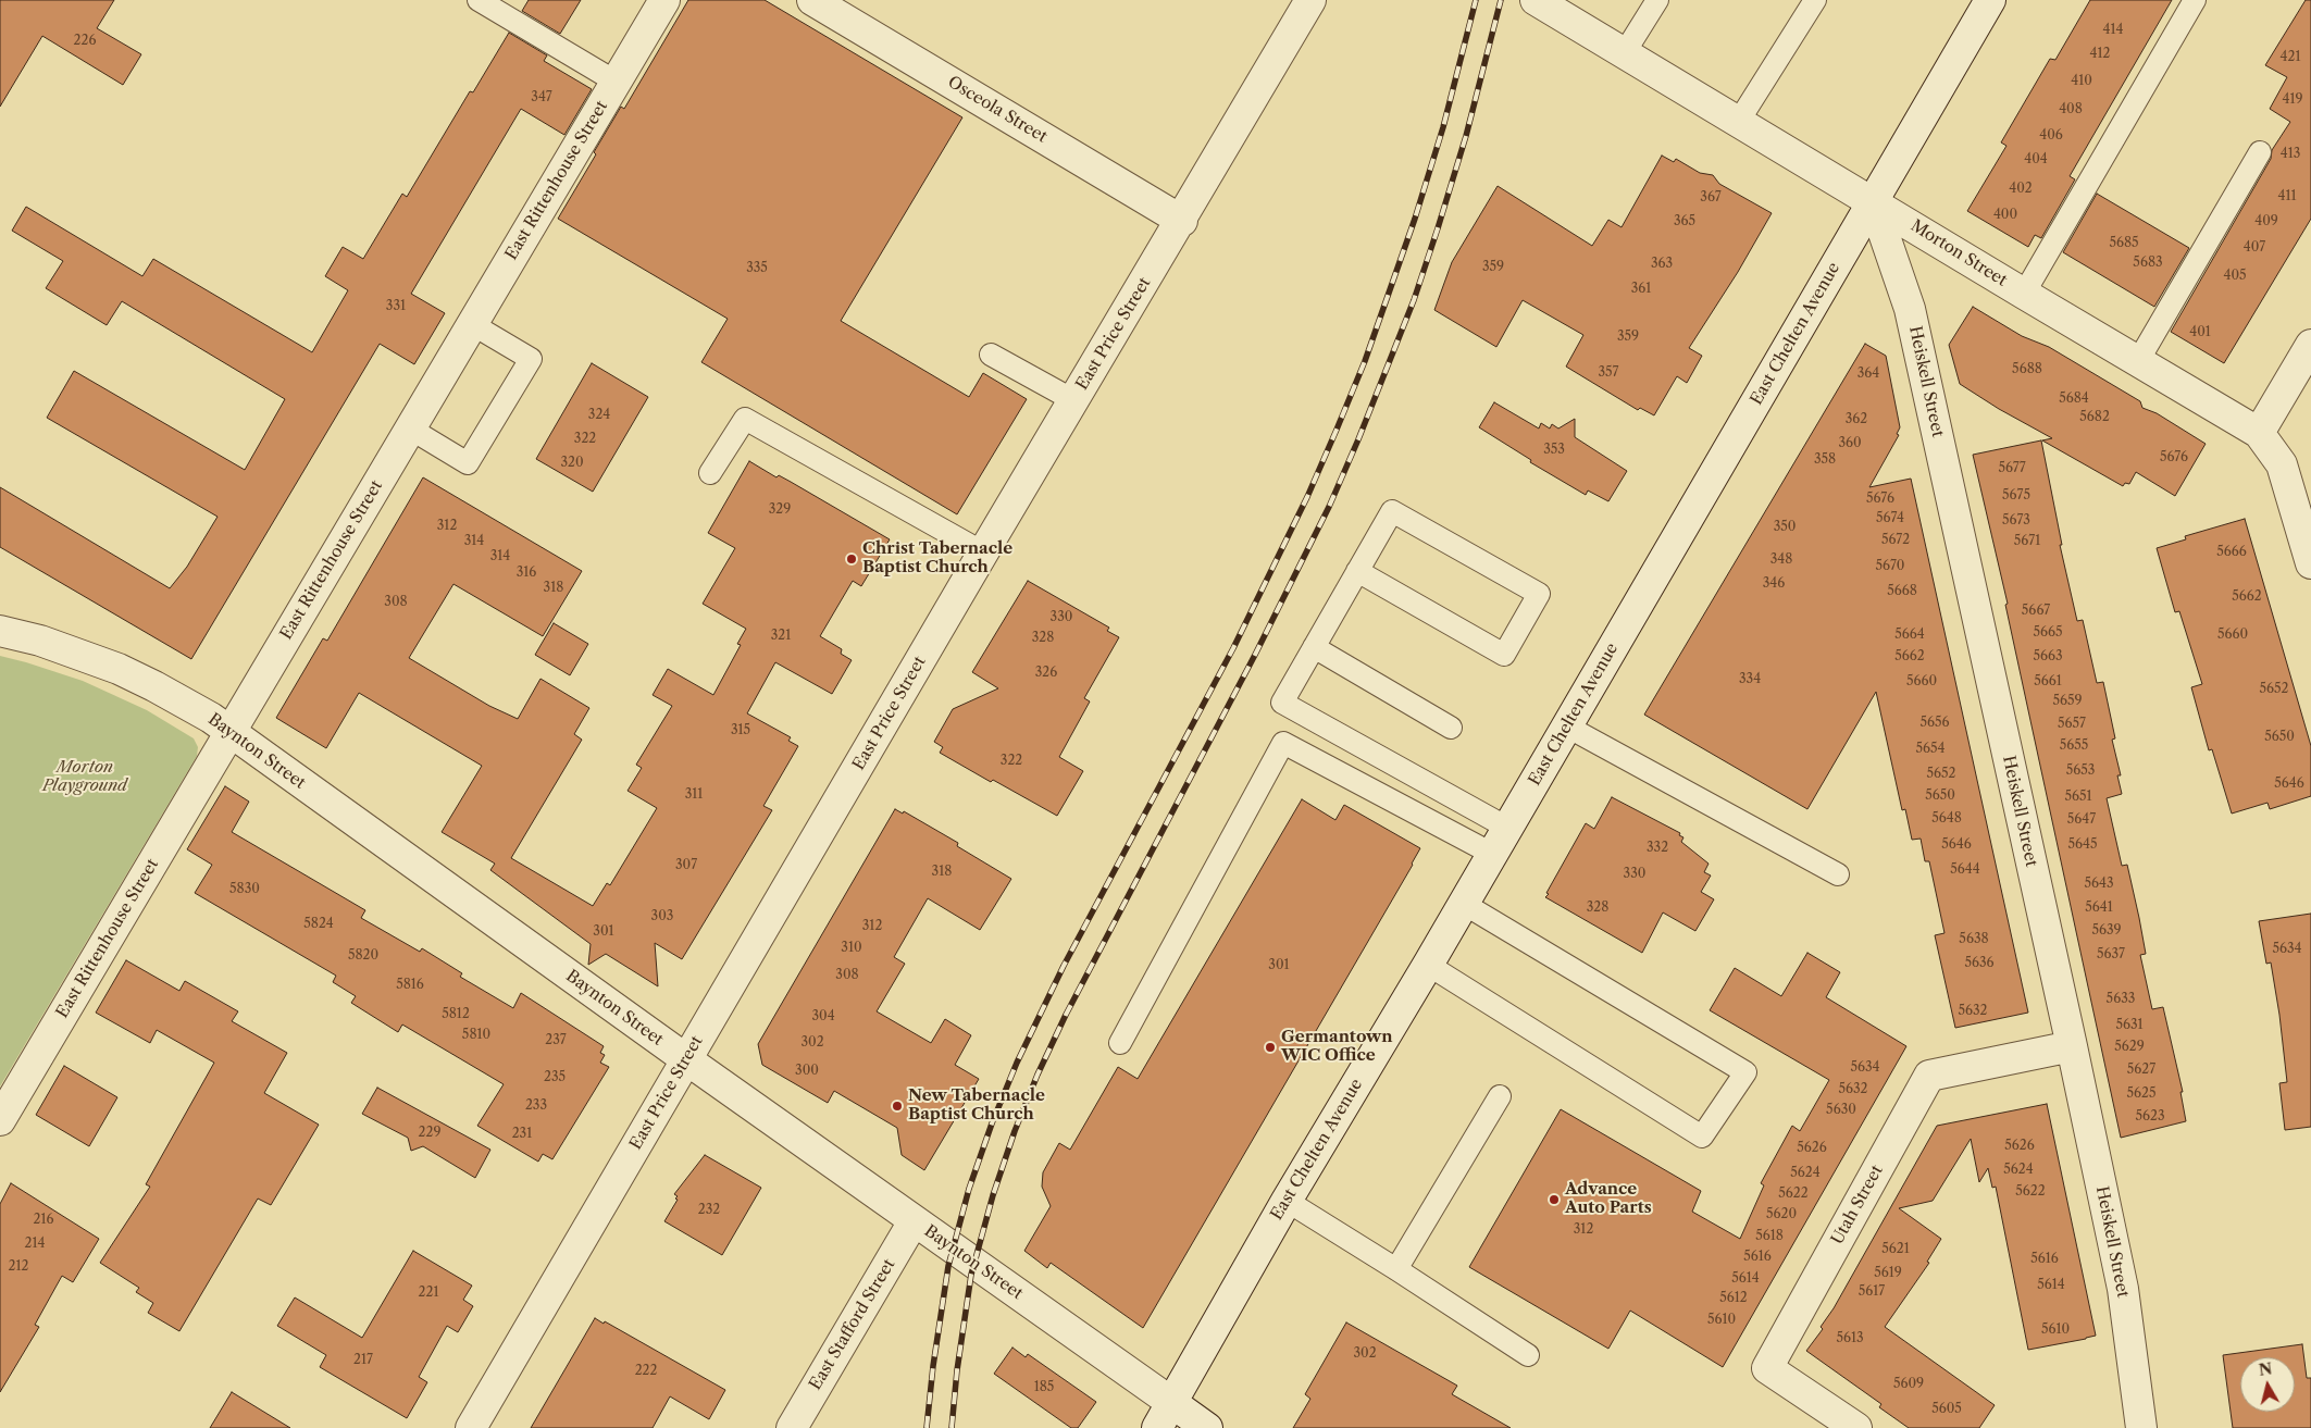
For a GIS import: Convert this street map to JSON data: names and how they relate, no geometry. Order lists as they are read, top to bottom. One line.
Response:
{"streets":{"street":["Osceola Street","East Rittenhouse Street","Morton Street","East Price Street","East Chelten Avenue","Heiskell Street","Baynton Street","Utah Street","East Stafford Street"]},"crossings":[["Osceola Street","East Price Street"],["East Rittenhouse Street","Baynton Street"],["Morton Street","East Chelten Avenue"],["Morton Street","Heiskell Street"],["East Price Street","Baynton Street"],["East Chelten Avenue","Heiskell Street"],["East Chelten Avenue","Baynton Street"],["Heiskell Street","Utah Street"],["Baynton Street","East Stafford Street"]],"parks":["Morton Playground"],"places":["Christ Tabernacle Baptist Church","Germantown WIC Office","New Tabernacle Baptist Church","Advance Auto Parts"],"house_numbers":["414","226","412","421","410","347","419","408","406","413","404","402","411","367","400","365","409","5685","407","5683","363","359","335","405","361","331","401","359","5688","357","364","5684","324","5682","362","322","360","353","5676","358","320","5677","5675","5676","329","5674","5673","312","350","5672","314","5671","5666","314","348","5670","316","346","318","5668","5662","308","5667","330","5665","5664","5660","321","328","5662","5663","326","334","5660","5661","5652","5659","5656","5657","315","5650","5655","5654","322","5653","5652","5646","311","5650","5651","5648","5647","5646","5645","332","307","5644","318","330","5643","5830","328","5641","303","5824","312","5639","301","5638","310","5634","5637","5820","5636","301","308","5816","5633","5632","5812","304","5631","5810","237","302","5629","5634","5627","300","235","5632","5625","233","5630","5623","229","231","5626","5626","5624","5624","5622","5622","232","5620","216","312","5618","214","5621","5616","5616","212","5619","5614","5614","5617","221","5612","5610","5610","5613","302","217","222","5609","185","5605"],"north":"top"}
